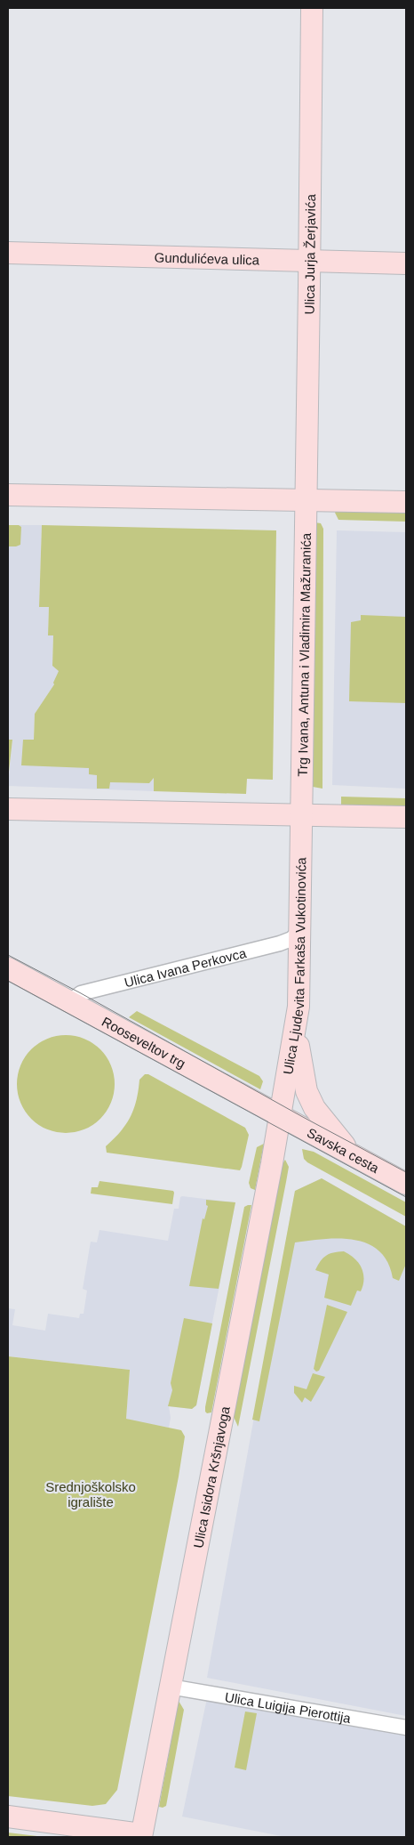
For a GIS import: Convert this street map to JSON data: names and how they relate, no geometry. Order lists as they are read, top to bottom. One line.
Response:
{"streets":{"main road":["Ulica Jurja Žerjavića","Gundulićeva ulica","Trg Ivana, Antuna i Vladimira Mažuranića","Ulica Ljudevita Farkaša Vukotinovića","Rooseveltov trg","Savska cesta","Ulica Isidora Kršnjavoga"],"street":["Ulica Ivana Perkovca","Ulica Luigija Pierottija"]},"crossings":[["Ulica Jurja Žerjavića","Gundulićeva ulica"],["Ulica Jurja Žerjavića","Trg Ivana, Antuna i Vladimira Mažuranića"],["Trg Ivana, Antuna i Vladimira Mažuranića","Ulica Ljudevita Farkaša Vukotinovića"],["Ulica Ljudevita Farkaša Vukotinovića","Ulica Ivana Perkovca"],["Ulica Ljudevita Farkaša Vukotinovića","Rooseveltov trg"],["Ulica Ljudevita Farkaša Vukotinovića","Savska cesta"],["Ulica Ljudevita Farkaša Vukotinovića","Ulica Isidora Kršnjavoga"],["Ulica Ivana Perkovca","Rooseveltov trg"],["Rooseveltov trg","Savska cesta"],["Rooseveltov trg","Ulica Isidora Kršnjavoga"],["Savska cesta","Ulica Isidora Kršnjavoga"],["Ulica Isidora Kršnjavoga","Ulica Luigija Pierottija"]],"parks":["Srednjoškolsko igralište"]}
